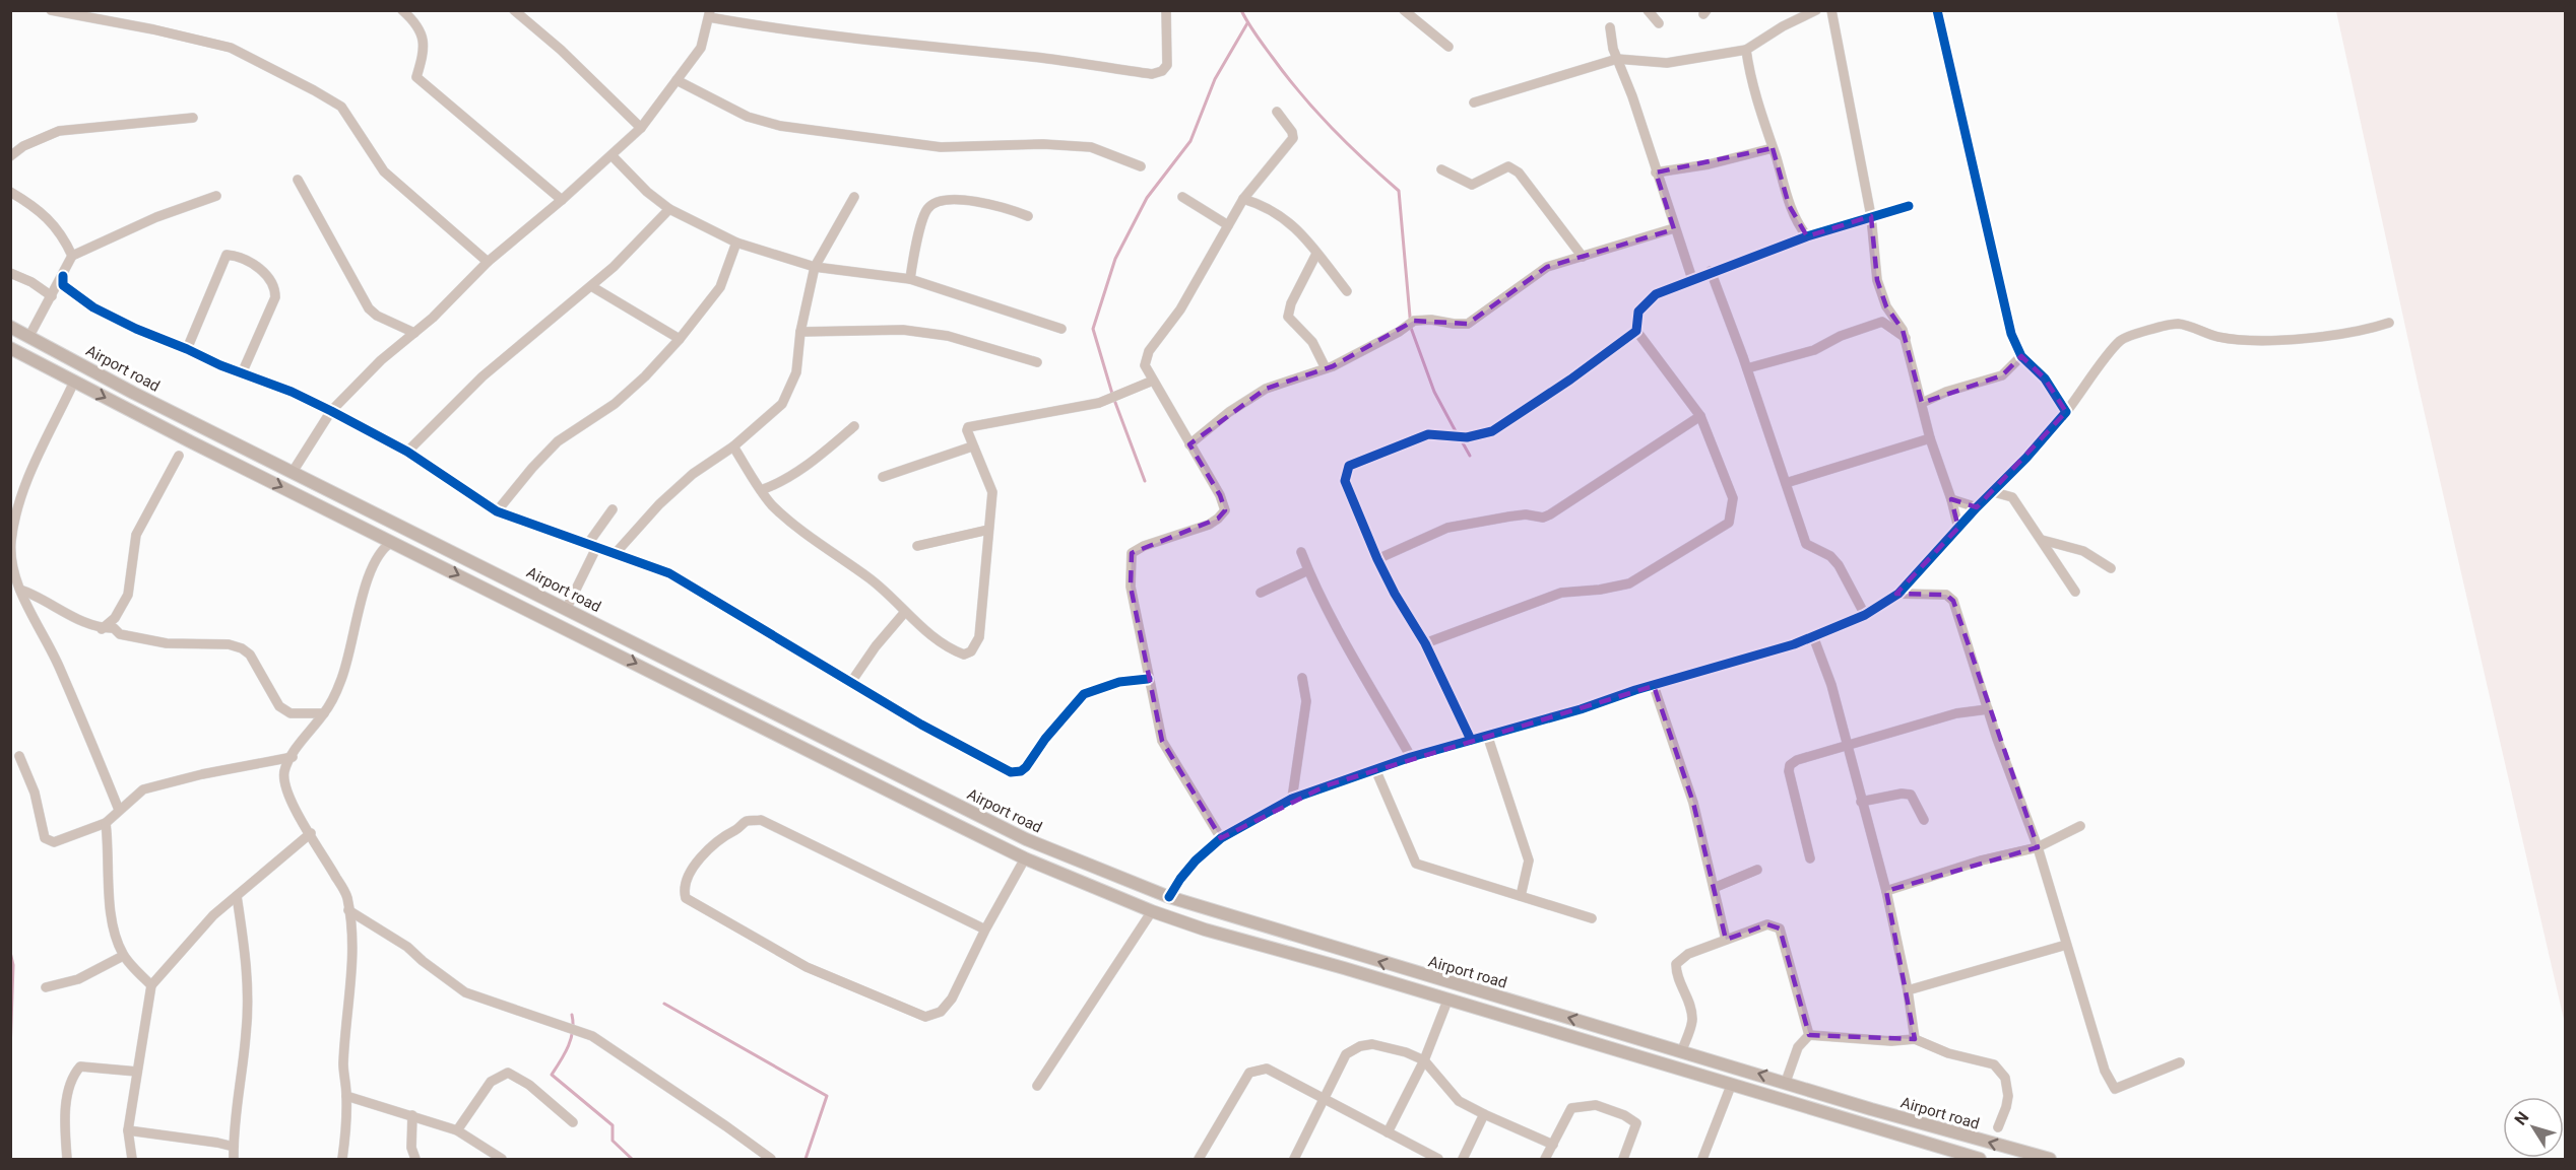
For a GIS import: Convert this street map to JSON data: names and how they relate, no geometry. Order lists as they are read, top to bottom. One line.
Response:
{"streets":{"main road":["Airport road"]},"north":"top left"}
